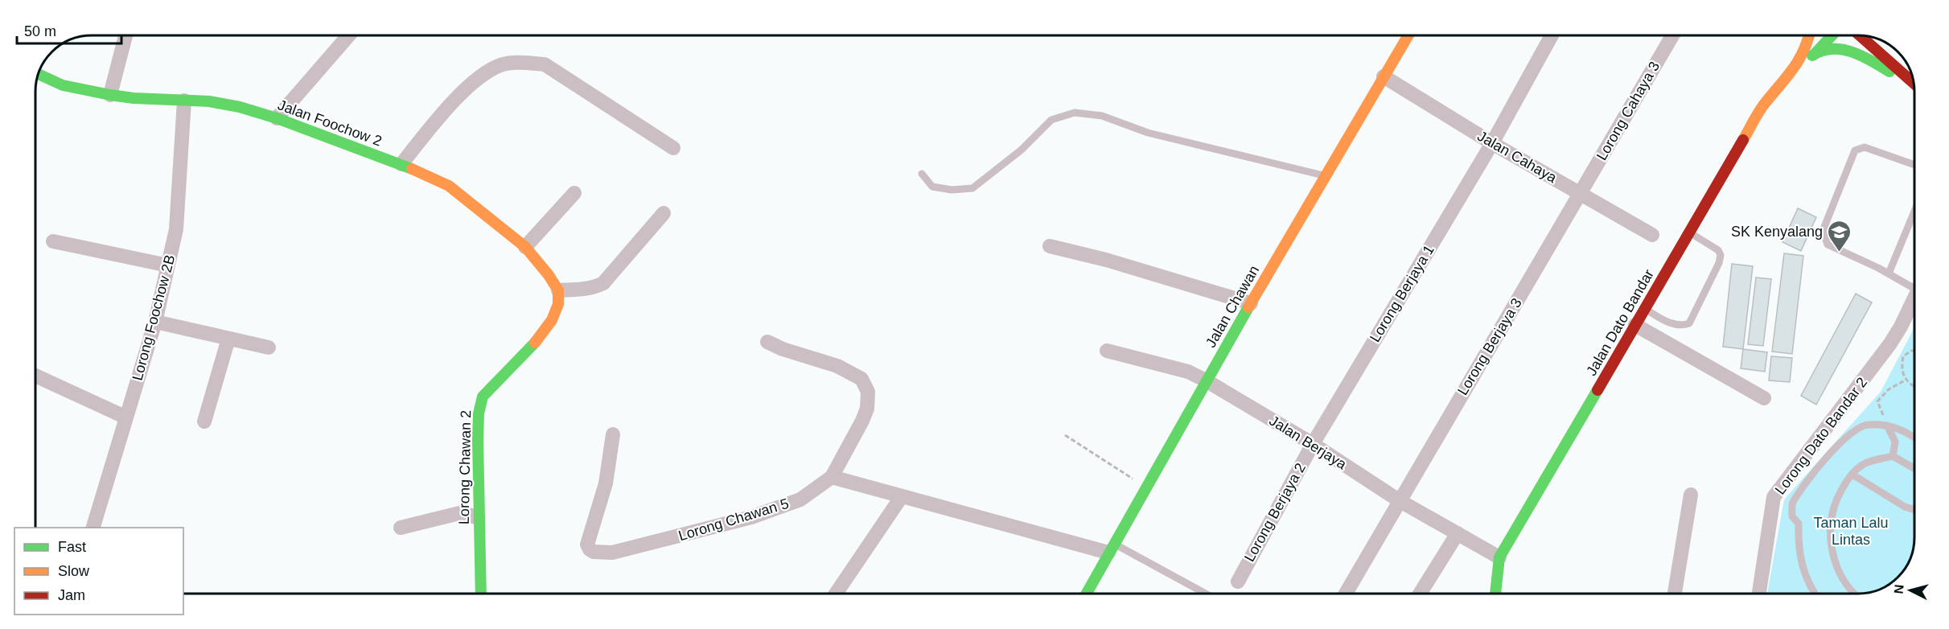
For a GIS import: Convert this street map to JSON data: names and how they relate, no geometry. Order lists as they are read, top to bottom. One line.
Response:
{"streets":{"main road":["Jalan Foochow 2","Jalan Chawan","Jalan Dato Bandar","Lorong Chawan 2"],"street":["Lorong Cahaya 3","Jalan Cahaya","Lorong Berjaya 1","Lorong Foochow 2B","Lorong Berjaya 3","Lorong Dato Bandar 2","Jalan Berjaya","Lorong Berjaya 2","Lorong Chawan 5"]},"crossings":[["Lorong Cahaya 3","Jalan Cahaya"],["Lorong Cahaya 3","Lorong Berjaya 3"],["Jalan Foochow 2","Lorong Foochow 2B"],["Jalan Foochow 2","Lorong Chawan 2"],["Jalan Cahaya","Lorong Berjaya 1"],["Jalan Cahaya","Jalan Chawan"],["Jalan Cahaya","Lorong Berjaya 3"],["Lorong Berjaya 1","Jalan Berjaya"],["Lorong Berjaya 1","Lorong Berjaya 2"],["Jalan Chawan","Jalan Berjaya"],["Jalan Dato Bandar","Jalan Berjaya"],["Lorong Berjaya 3","Jalan Berjaya"],["Jalan Berjaya","Lorong Berjaya 2"]],"parks":["Taman Lalu Lintas"],"places":{"school or university":["SK Kenyalang"]},"legend":["Fast","Slow","Jam"],"scale_bar":"50 m","north":"left"}
